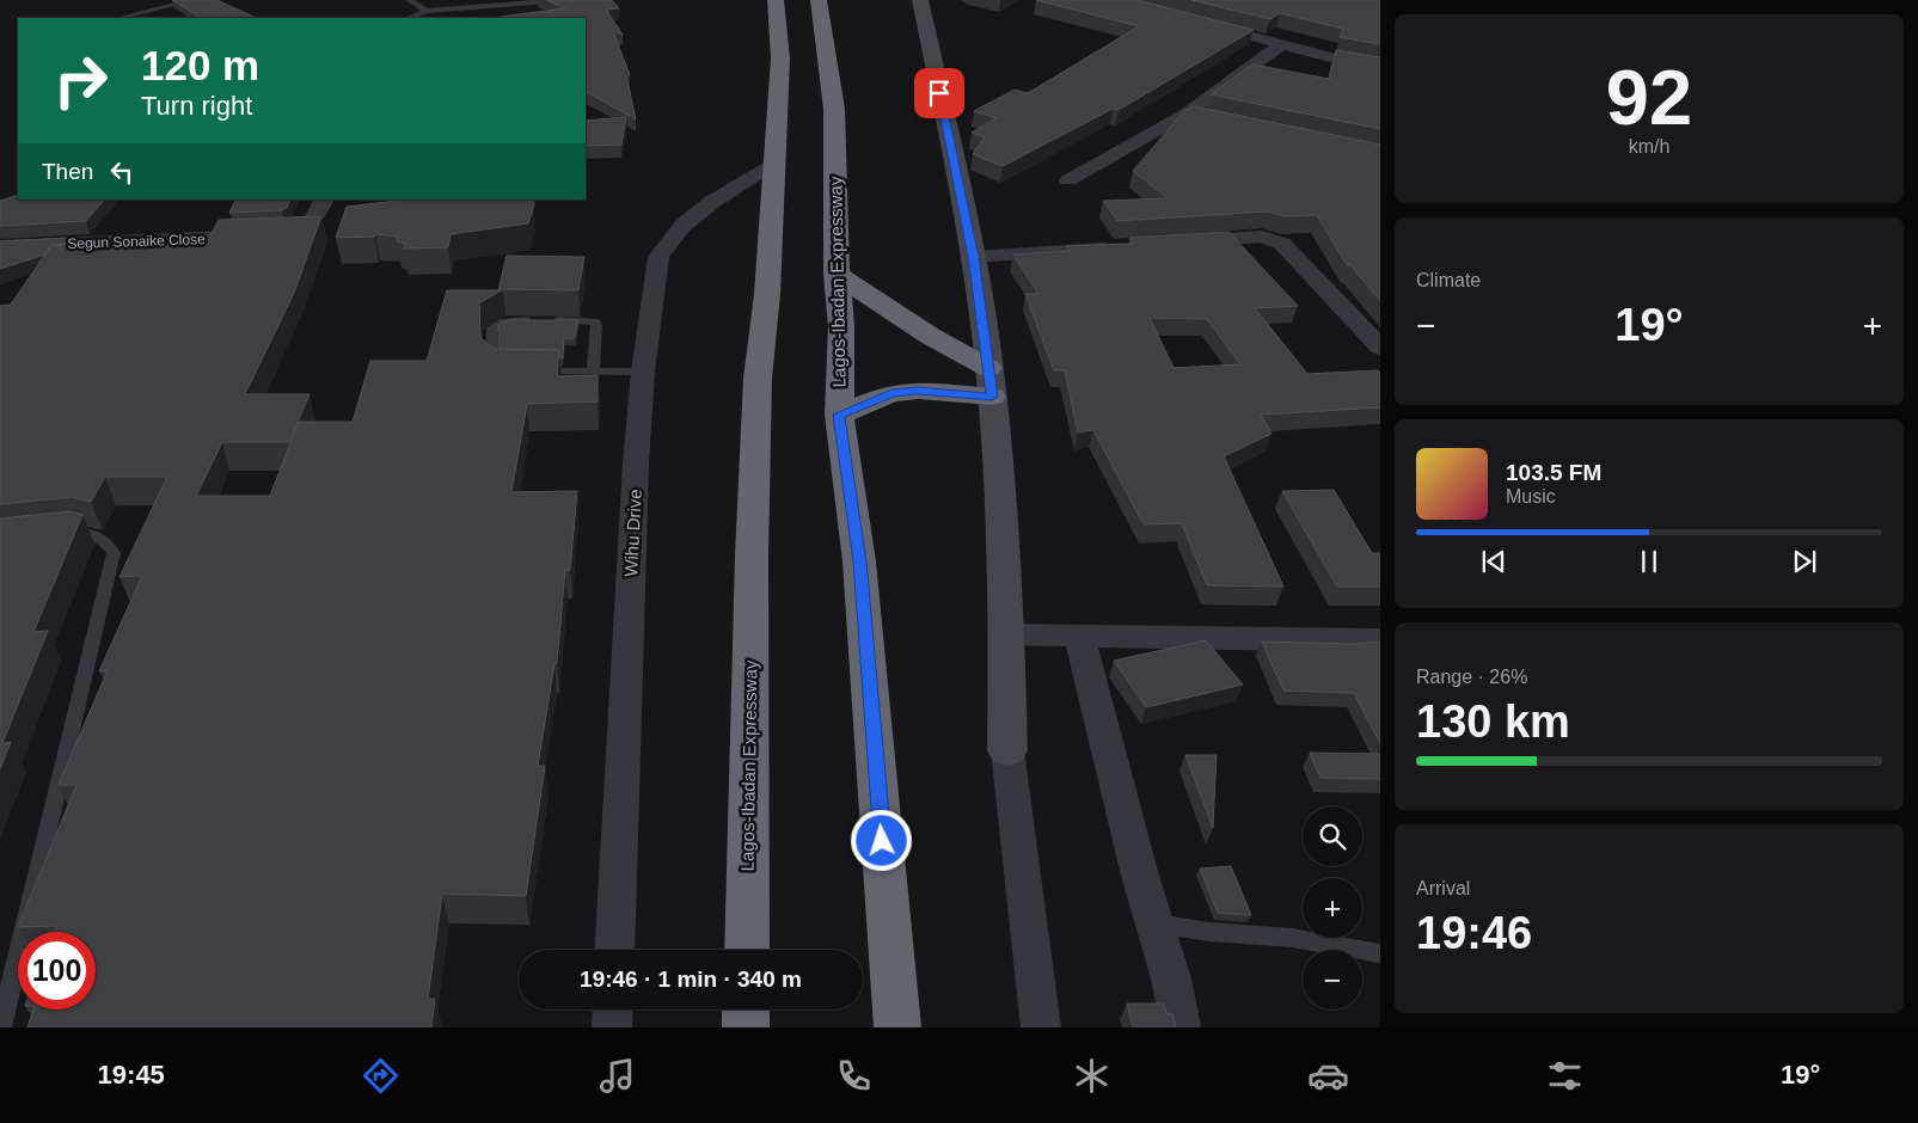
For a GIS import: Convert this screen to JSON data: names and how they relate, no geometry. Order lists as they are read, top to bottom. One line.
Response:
{"streets":{"highway":["Lagos-Ibadan Expressway"],"street":["Segun Sonaike Close","Wihu Drive"]},"crossings":[["Lagos-Ibadan Expressway","Wihu Drive"]],"page":{"tile":[["92","km/h"],"Climate",["Range · 26%","130 km"],["Arrival","19:46"]],"turn":["120 m","Turn right"],"then":"Then","heat":["−","19°","+"],"song":["103.5 FM","Music"],"map_buttons":["+","−"],"limit":"100","trip":"19:46 · 1 min · 340 m","tabs":["19:45","19°"]}}
